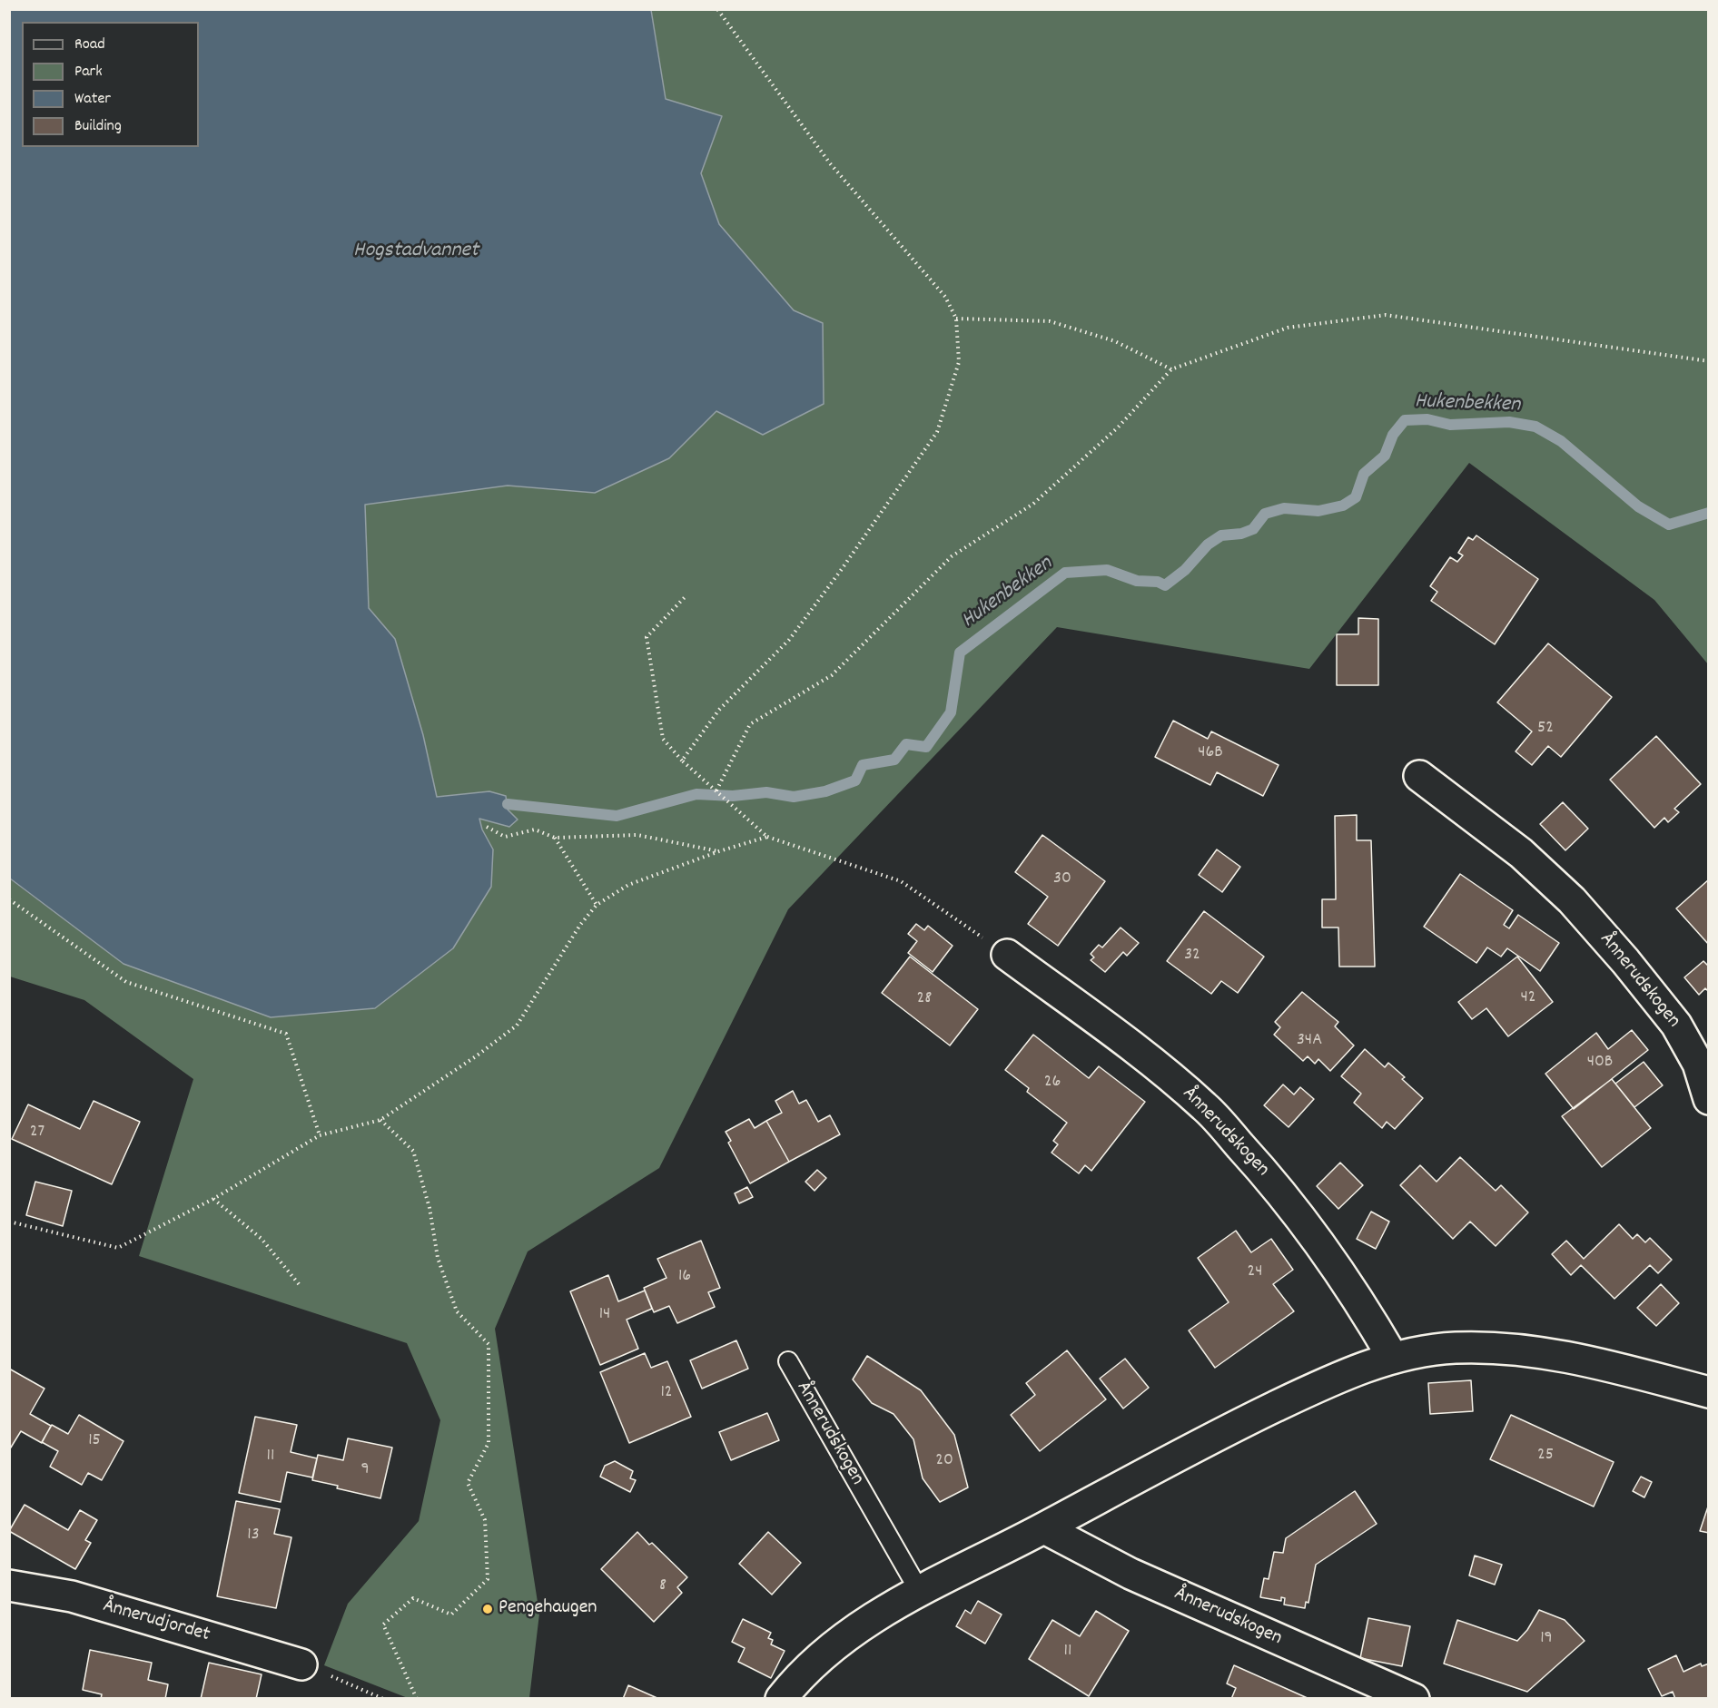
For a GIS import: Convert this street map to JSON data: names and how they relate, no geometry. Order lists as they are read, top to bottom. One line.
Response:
{"streets":{"street":["Ånnerudskogen","Ånnerudjordet"]},"water":["Hogstadvannet","Hukenbekken"],"places":["Pengehaugen"],"house_numbers":["52","46B","30","32","42","28","34A","40B","26","27","24","16","14","12","15","25","11","20","9","13","8","19","11"],"legend":["Road","Park","Water","Building"]}
